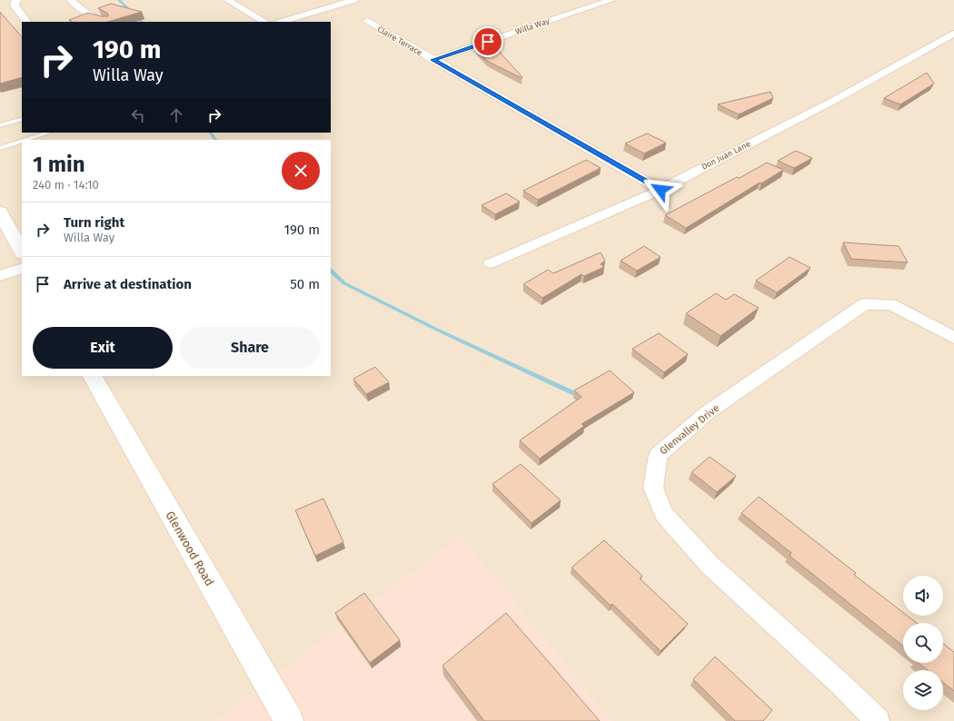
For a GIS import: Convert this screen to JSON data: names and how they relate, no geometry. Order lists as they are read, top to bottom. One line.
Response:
{"streets":{"main road":["Glenwood Road"],"street":["Willa Way","Claire Terrace","Don Juan Lane","Glenvalley Drive"]},"crossings":[["Willa Way","Claire Terrace"],["Claire Terrace","Don Juan Lane"]],"page":{"turn":["190 m","Willa Way"],"heading":["1 min","240 m · 14:10"],"list":[{"name":"Turn right","note":"Willa Way","value":"190 m"},{"name":"Arrive at destination","value":"50 m"}],"buttons":["Exit","Share"]}}
